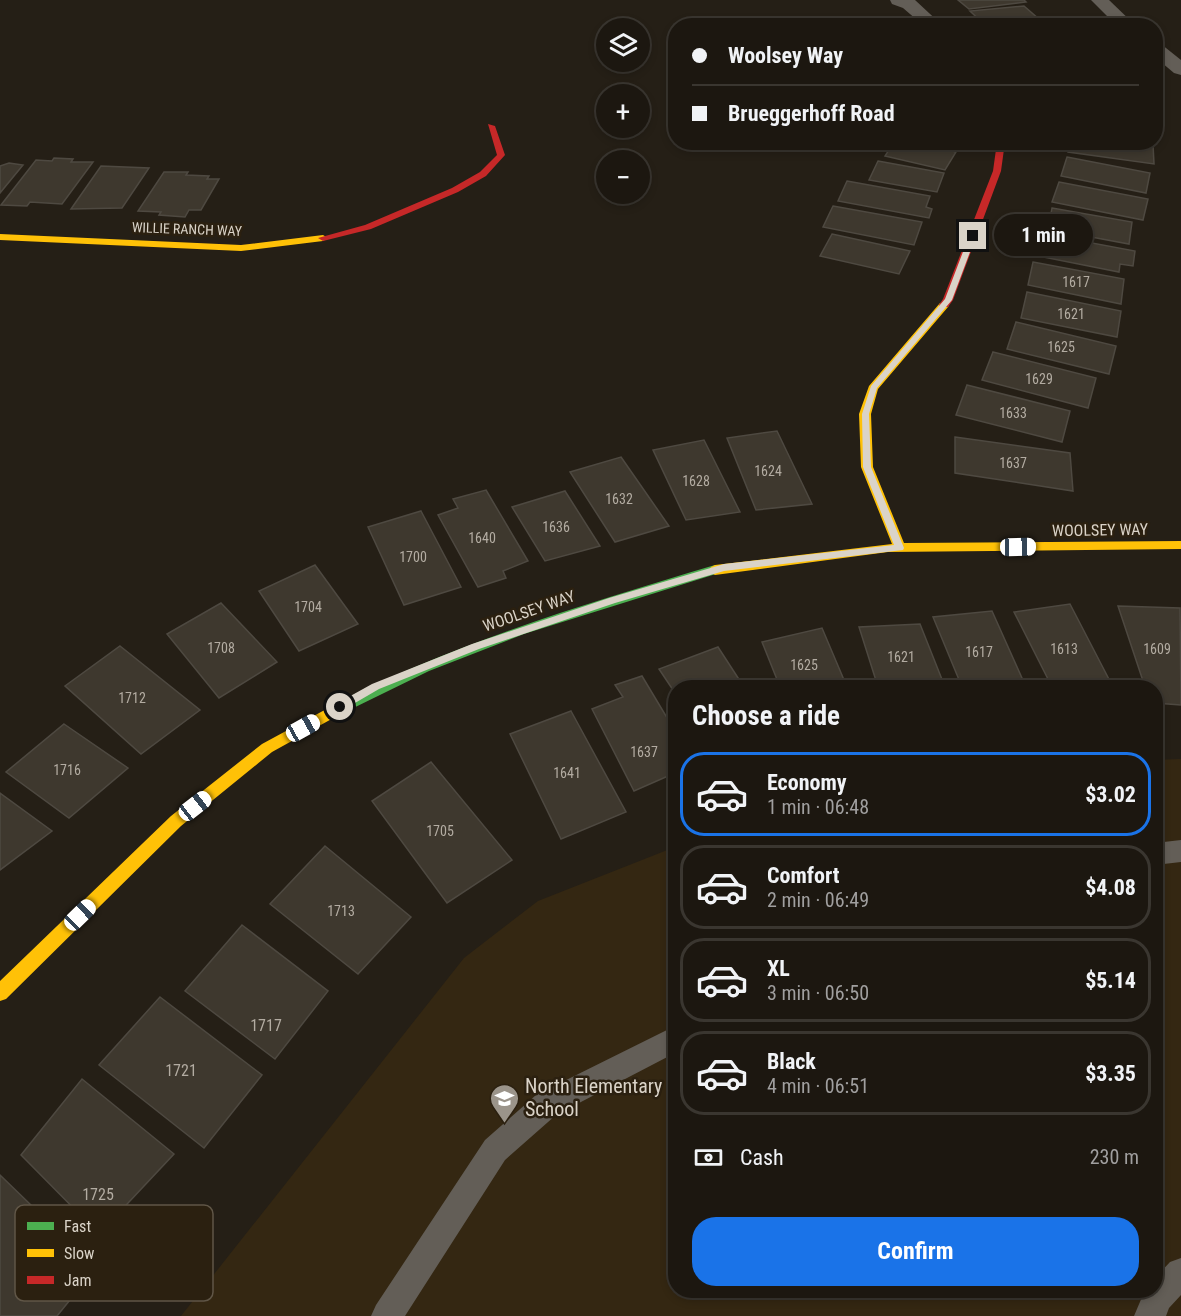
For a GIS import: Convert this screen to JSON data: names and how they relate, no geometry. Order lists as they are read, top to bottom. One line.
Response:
{"streets":{"street":["WILLIE RANCH WAY","WOOLSEY WAY"]},"places":{"school or university":["North Elementary School"]},"house_numbers":["1617","1621","1625","1629","1633","1637","1624","1628","1632","1636","1640","1700","1704","1708","1613","1609","1617","1621","1625","1712","1637","1716","1641","1705","1713","1717","1721","1725"],"legend":["Fast","Slow","Jam"],"page":{"map_buttons":["+","−"],"banner":["Woolsey Way","Brueggerhoff Road"],"bubble":"1 min","heading":"Choose a ride","list":[{"name":"Economy","note":"1 min · 06:48","value":"$3.02"},{"name":"Comfort","note":"2 min · 06:49","value":"$4.08"},{"name":"XL","note":"3 min · 06:50","value":"$5.14"},{"name":"Black","note":"4 min · 06:51","value":"$3.35"}],"pay":["Cash","230 m"],"buttons":"Confirm"}}
